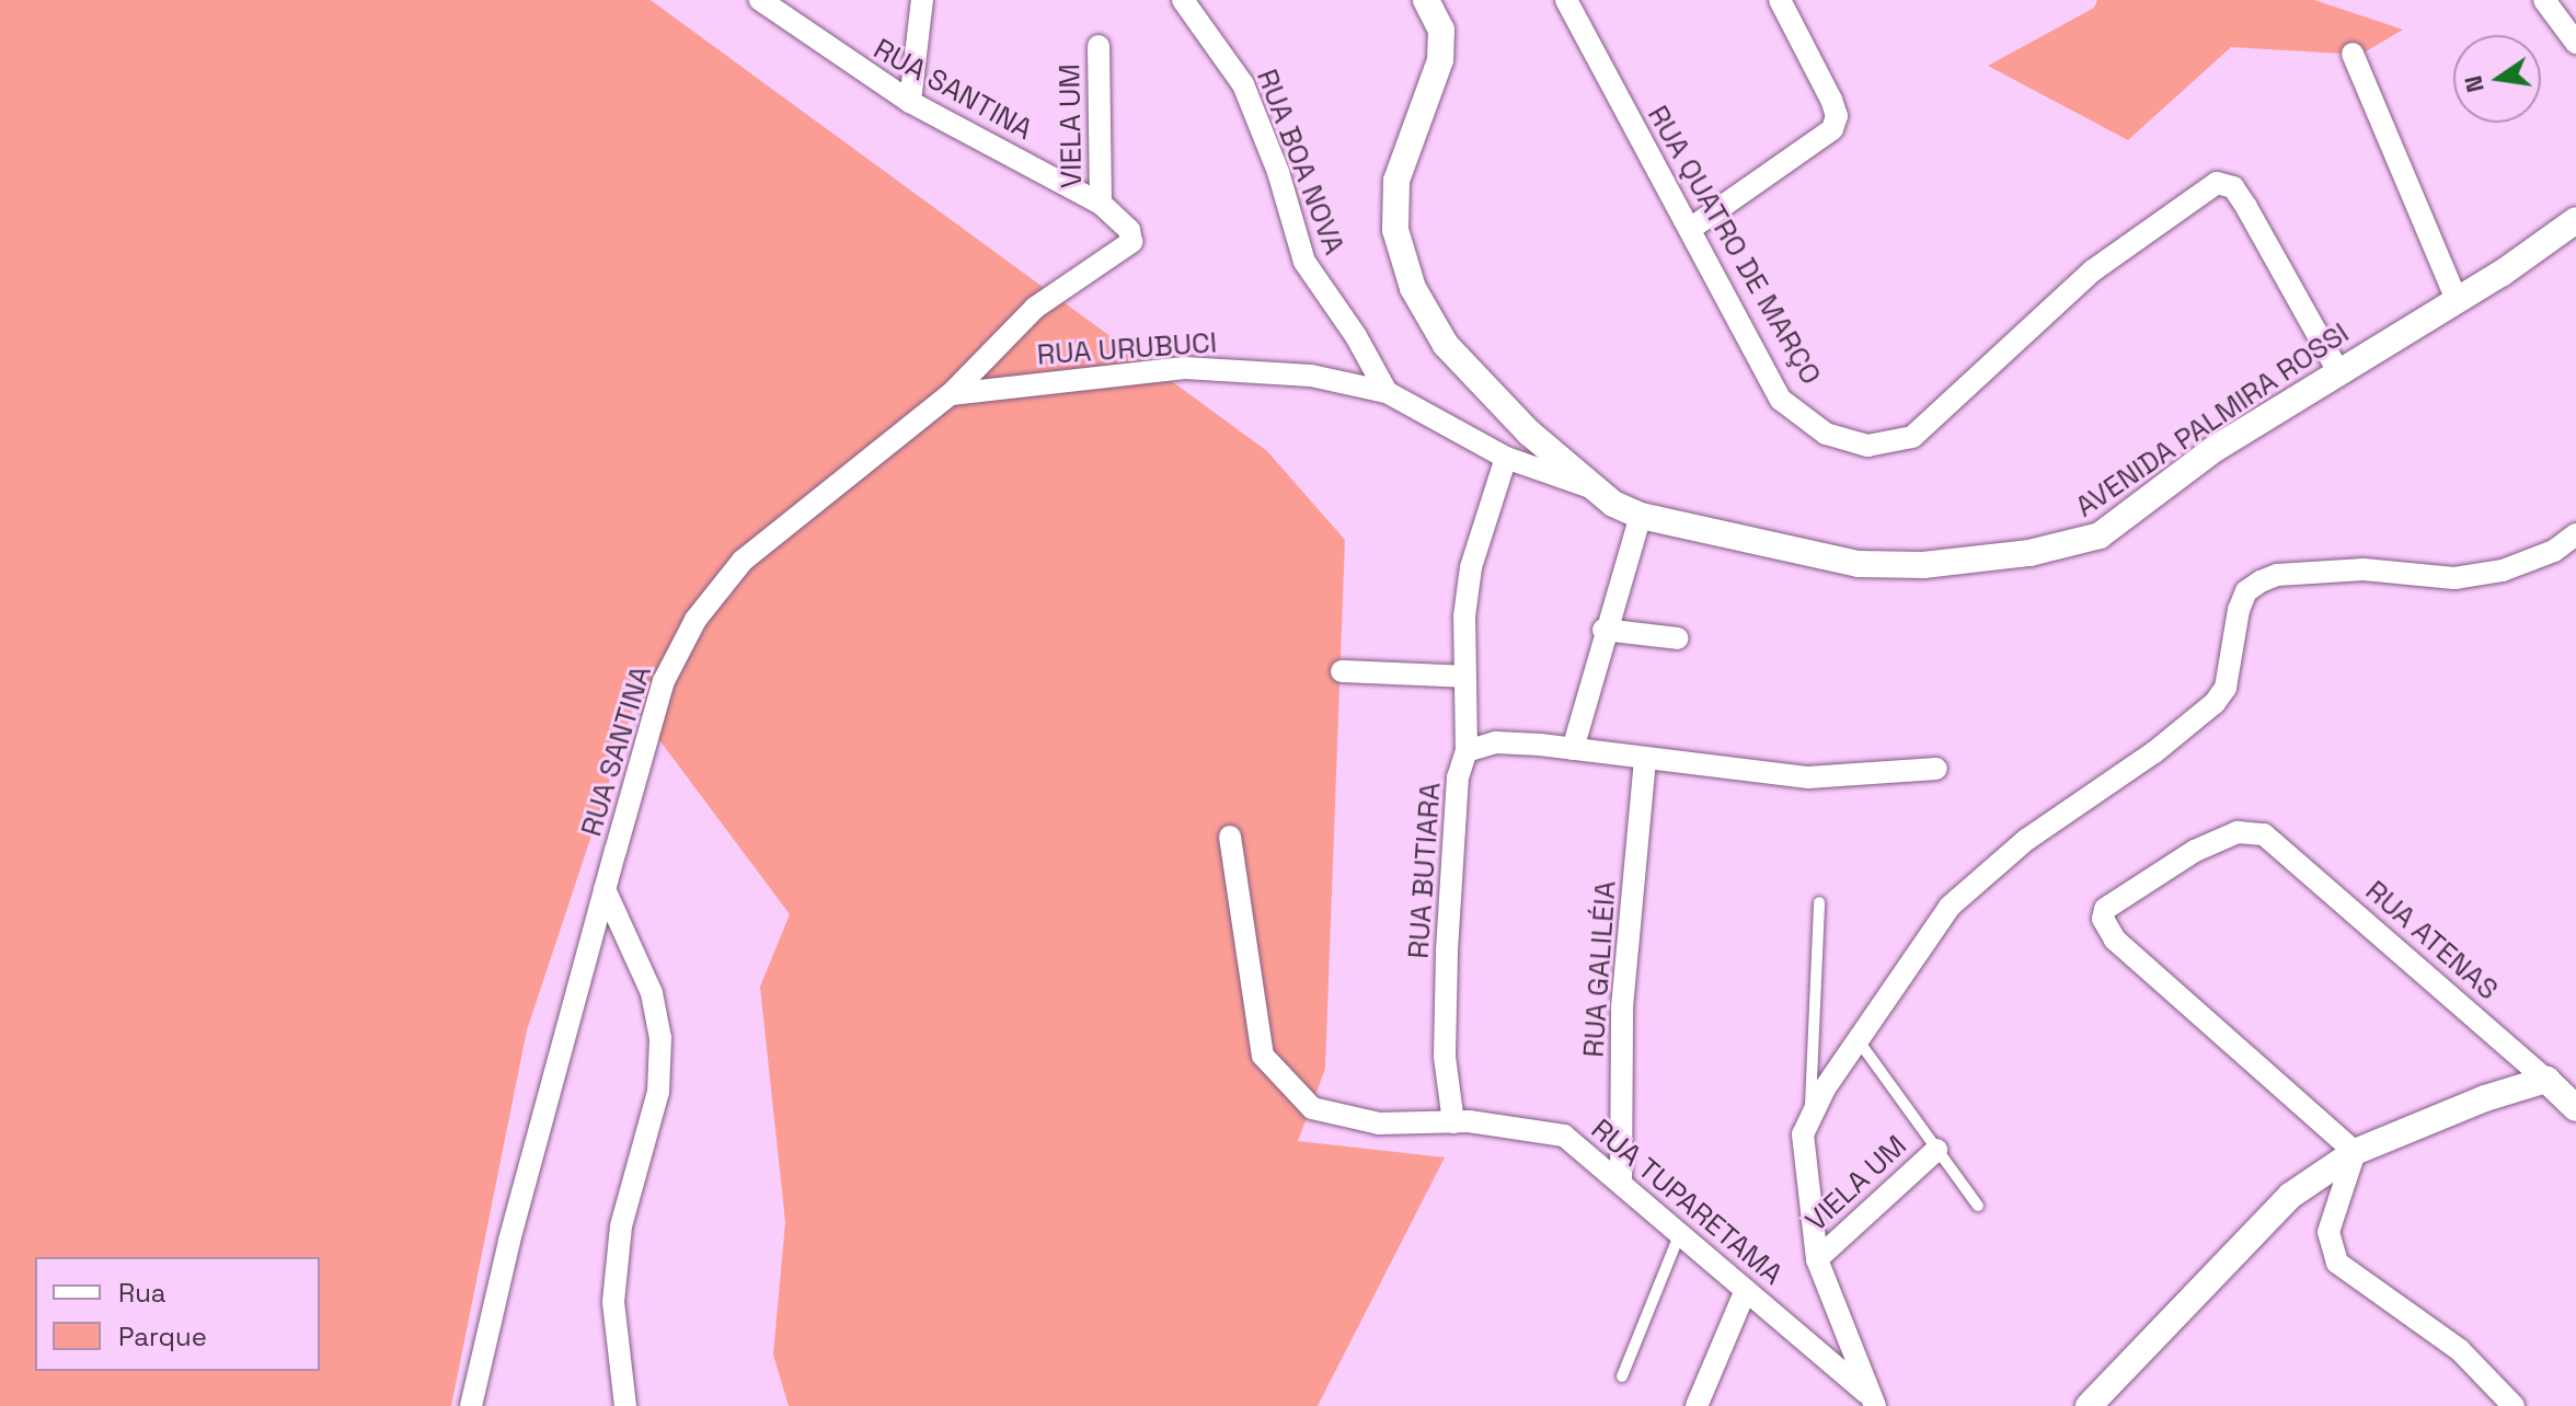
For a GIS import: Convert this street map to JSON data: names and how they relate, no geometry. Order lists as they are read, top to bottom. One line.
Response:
{"streets":{"street":["RUA SANTINA","VIELA UM","RUA BOA NOVA","RUA QUATRO DE MARÇO","RUA URUBUCI","AVENIDA PALMIRA ROSSI","RUA BUTIARA","RUA ATENAS","RUA GALILÉIA","RUA TUPARETAMA"]},"crossings":[["RUA SANTINA","VIELA UM"],["RUA SANTINA","RUA URUBUCI"],["RUA BOA NOVA","RUA URUBUCI"],["RUA QUATRO DE MARÇO","AVENIDA PALMIRA ROSSI"],["RUA URUBUCI","AVENIDA PALMIRA ROSSI"],["RUA BUTIARA","RUA GALILÉIA"],["RUA BUTIARA","RUA TUPARETAMA"],["RUA GALILÉIA","RUA TUPARETAMA"]],"legend":["Rua","Parque"],"north":"left"}
